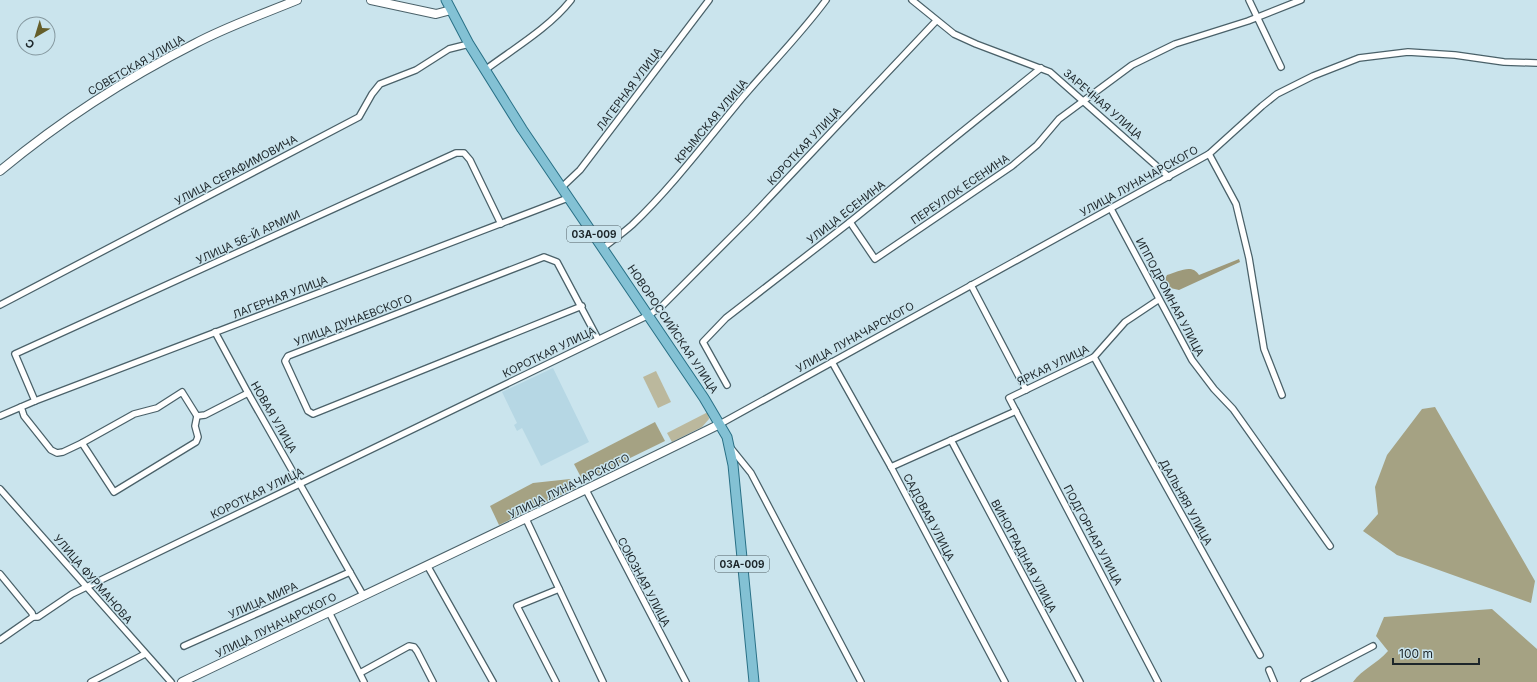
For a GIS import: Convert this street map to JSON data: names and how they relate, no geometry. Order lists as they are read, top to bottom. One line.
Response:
{"streets":{"main road":["СОВЕТСКАЯ УЛИЦА","УЛИЦА ЛУНАЧАРСКОГО","03А-009","НОВОРОССИЙСКАЯ УЛИЦА"],"street":["ЛАГЕРНАЯ УЛИЦА","ЗАРЕЧНАЯ УЛИЦА","КРЫМСКАЯ УЛИЦА","КОРОТКАЯ УЛИЦА","УЛИЦА СЕРАФИМОВИЧА","ПЕРЕУЛОК ЕСЕНИНА","УЛИЦА ЕСЕНИНА","УЛИЦА 56-Й АРМИИ","ИППОДРОМНАЯ УЛИЦА","УЛИЦА ДУНАЕВСКОГО","ЯРКАЯ УЛИЦА","НОВАЯ УЛИЦА","ДАЛЬНЯЯ УЛИЦА","САДОВАЯ УЛИЦА","ПОДГОРНАЯ УЛИЦА","ВИНОГРАДНАЯ УЛИЦА","УЛИЦА ФУРМАНОВА","СОЮЗНАЯ УЛИЦА","УЛИЦА МИРА"]},"crossings":[["ЛАГЕРНАЯ УЛИЦА","УЛИЦА 56-Й АРМИИ"],["ЛАГЕРНАЯ УЛИЦА","НОВОРОССИЙСКАЯ УЛИЦА"],["ЛАГЕРНАЯ УЛИЦА","НОВАЯ УЛИЦА"],["ЗАРЕЧНАЯ УЛИЦА","КОРОТКАЯ УЛИЦА"],["ЗАРЕЧНАЯ УЛИЦА","УЛИЦА ЛУНАЧАРСКОГО"],["ЗАРЕЧНАЯ УЛИЦА","ПЕРЕУЛОК ЕСЕНИНА"],["ЗАРЕЧНАЯ УЛИЦА","УЛИЦА ЕСЕНИНА"],["КРЫМСКАЯ УЛИЦА","НОВОРОССИЙСКАЯ УЛИЦА"],["КОРОТКАЯ УЛИЦА","НОВОРОССИЙСКАЯ УЛИЦА"],["КОРОТКАЯ УЛИЦА","НОВАЯ УЛИЦА"],["КОРОТКАЯ УЛИЦА","УЛИЦА ФУРМАНОВА"],["УЛИЦА СЕРАФИМОВИЧА","НОВОРОССИЙСКАЯ УЛИЦА"],["УЛИЦА ЛУНАЧАРСКОГО","ИППОДРОМНАЯ УЛИЦА"],["УЛИЦА ЛУНАЧАРСКОГО","НОВОРОССИЙСКАЯ УЛИЦА"],["УЛИЦА ЛУНАЧАРСКОГО","НОВАЯ УЛИЦА"],["УЛИЦА ЛУНАЧАРСКОГО","САДОВАЯ УЛИЦА"],["УЛИЦА ЛУНАЧАРСКОГО","СОЮЗНАЯ УЛИЦА"],["ПЕРЕУЛОК ЕСЕНИНА","УЛИЦА ЕСЕНИНА"],["03А-009","НОВОРОССИЙСКАЯ УЛИЦА"],["ИППОДРОМНАЯ УЛИЦА","ЯРКАЯ УЛИЦА"],["ЯРКАЯ УЛИЦА","ДАЛЬНЯЯ УЛИЦА"],["ЯРКАЯ УЛИЦА","ПОДГОРНАЯ УЛИЦА"],["НОВАЯ УЛИЦА","УЛИЦА МИРА"]],"scale_bar":"100 m","north":"bottom left"}
